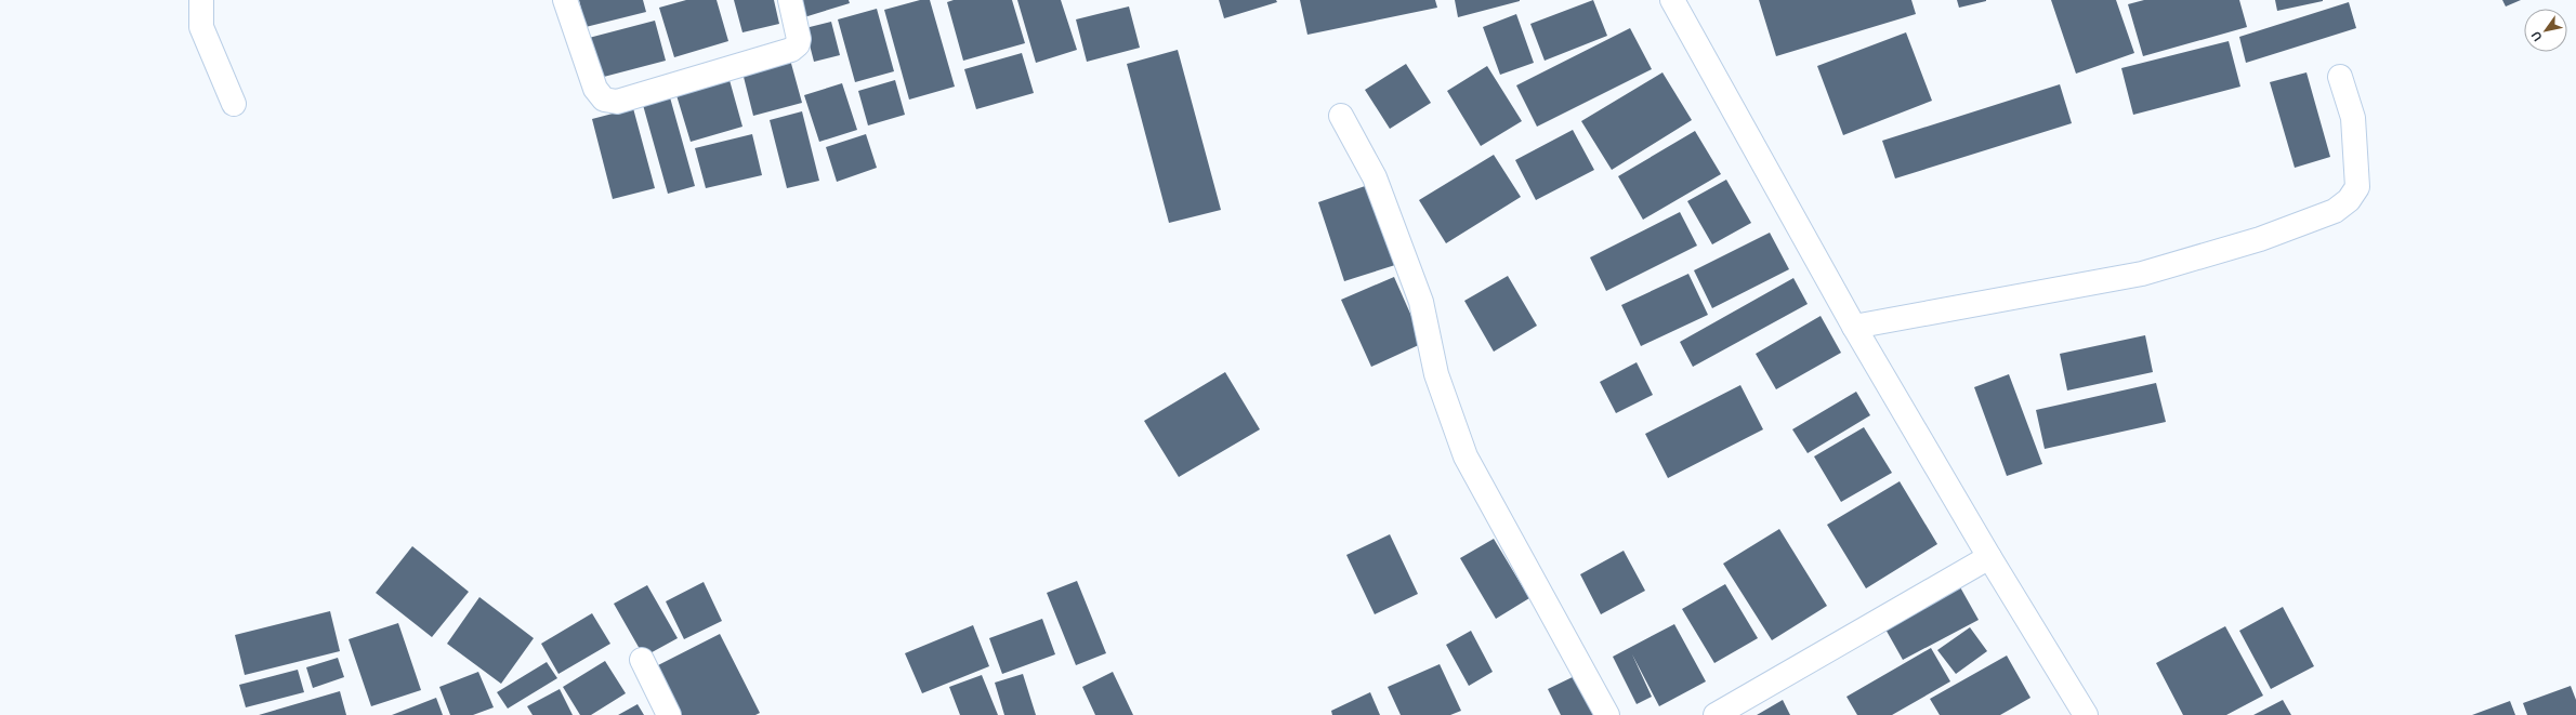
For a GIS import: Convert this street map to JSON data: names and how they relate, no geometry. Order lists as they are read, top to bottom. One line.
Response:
{"north":"bottom left"}
